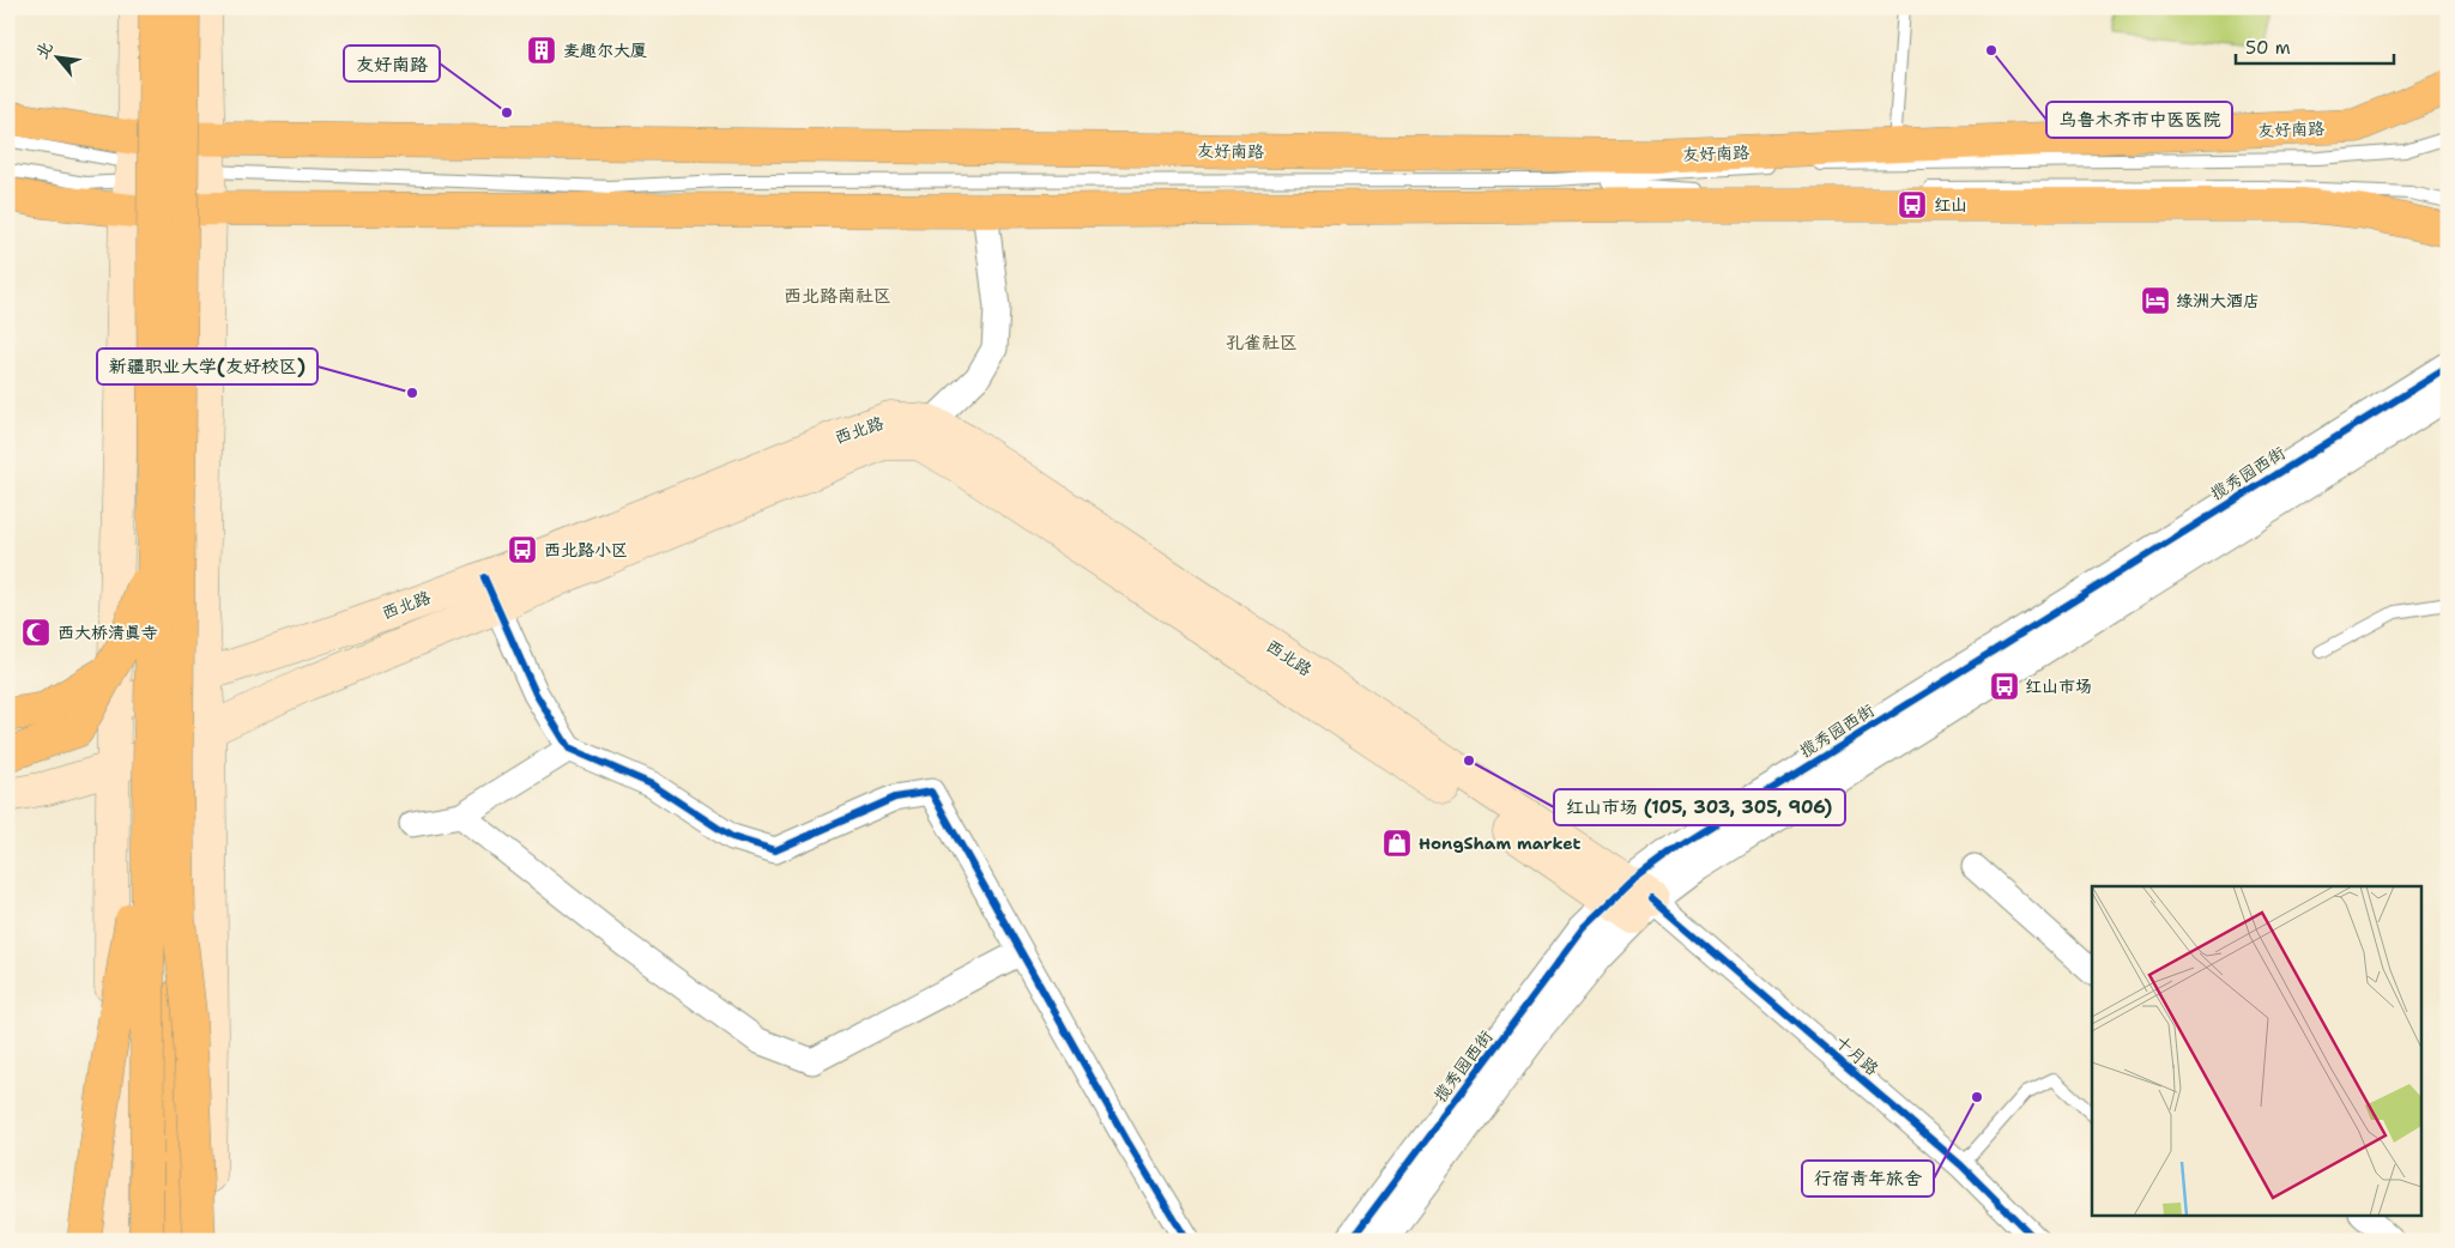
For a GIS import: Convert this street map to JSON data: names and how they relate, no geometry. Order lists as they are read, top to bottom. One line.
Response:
{"streets":{"main road":["友好南路","西北路"],"street":["揽秀园西街","十月路"]},"crossings":[["西北路","揽秀园西街"],["西北路","十月路"],["揽秀园西街","十月路"]],"districts":["西北路南社区","孔雀社区"],"places":{"building":["麦趣尔大厦"],"other":["乌鲁木齐市中医医院","友好南路","新疆职业大学(友好校区)","红山市场 (105, 303, 305, 906)","行宿青年旅舍"],"bus stop":["红山","西北路小区","红山市场"],"hotel":["绿洲大酒店"],"mosque":["西大桥清真寺"],"shop":["HongSham market"]},"scale_bar":"50 m","north":"top left"}
